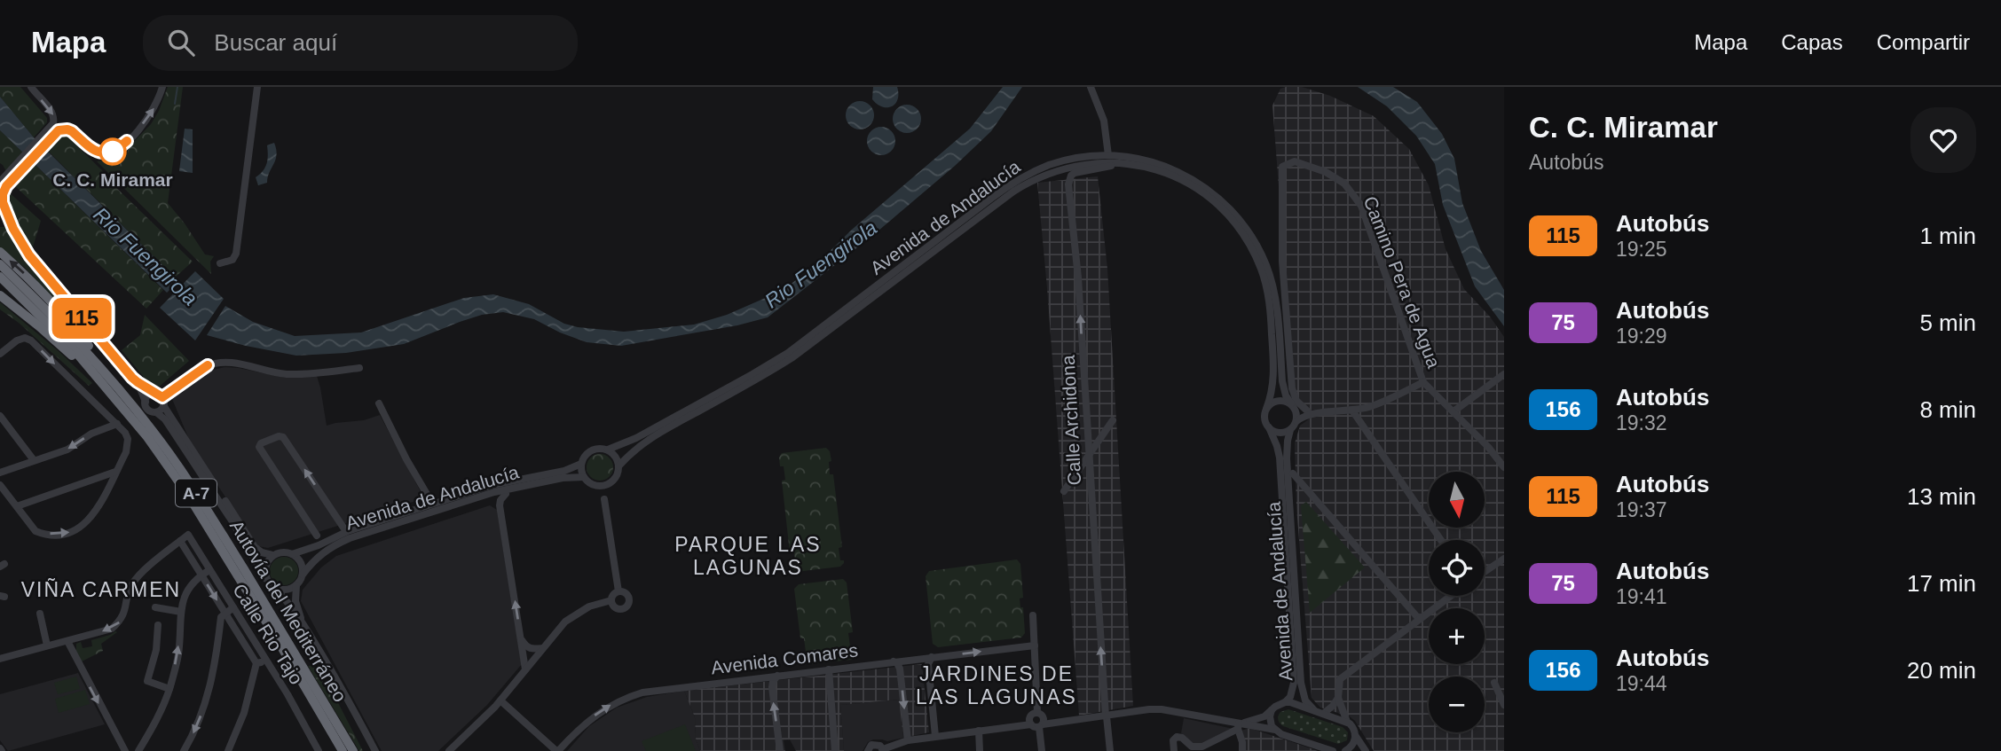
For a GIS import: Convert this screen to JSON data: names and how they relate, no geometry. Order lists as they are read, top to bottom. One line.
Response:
{"streets":{"highway":["A-7","Autovía del Mediterráneo"],"street":["Avenida de Andalucía","Camino Pera de Agua","Calle Archidona","Calle Rio Tajo","Avenida Comares"]},"crossings":[["Avenida de Andalucía","Calle Archidona"]],"one_way":["Calle Archidona","Avenida Comares"],"districts":["PARQUE LAS LAGUNAS","VIÑA CARMEN","JARDINES DE LAS LAGUNAS"],"water":["Rio Fuengirola"],"places":["C. C. Miramar"],"lines":["bus line 115"],"north":"bottom","page":{"header":"Mapa","search":"Buscar aquí","nav":["Mapa","Capas","Compartir"],"on_map":"115","heading":["C. C. Miramar","Autobús"],"list":[{"mark":"115","name":"Autobús","note":"19:25","value":"1 min"},{"mark":"75","name":"Autobús","note":"19:29","value":"5 min"},{"mark":"156","name":"Autobús","note":"19:32","value":"8 min"},{"mark":"115","name":"Autobús","note":"19:37","value":"13 min"},{"mark":"75","name":"Autobús","note":"19:41","value":"17 min"},{"mark":"156","name":"Autobús","note":"19:44","value":"20 min"}],"map_buttons":["+","−"]}}
